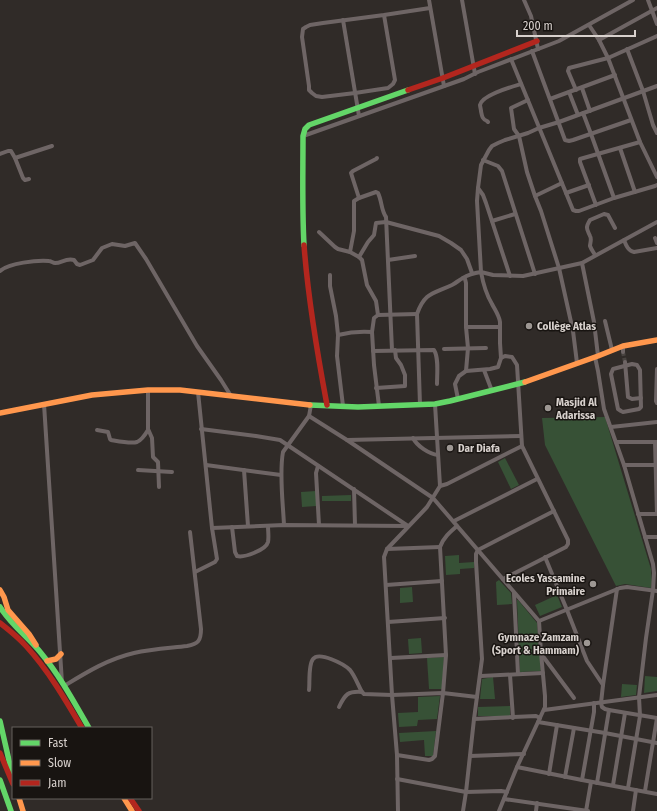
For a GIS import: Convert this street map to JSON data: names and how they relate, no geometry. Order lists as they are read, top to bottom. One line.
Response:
{"places":["Collège Atlas","Masjid Al Adarissa","Dar Diafa","Ecoles Yassamine Primaire","Gymnaze Zamzam (Sport & Hammam)"],"legend":["Fast","Slow","Jam"],"scale_bar":"200 m"}
